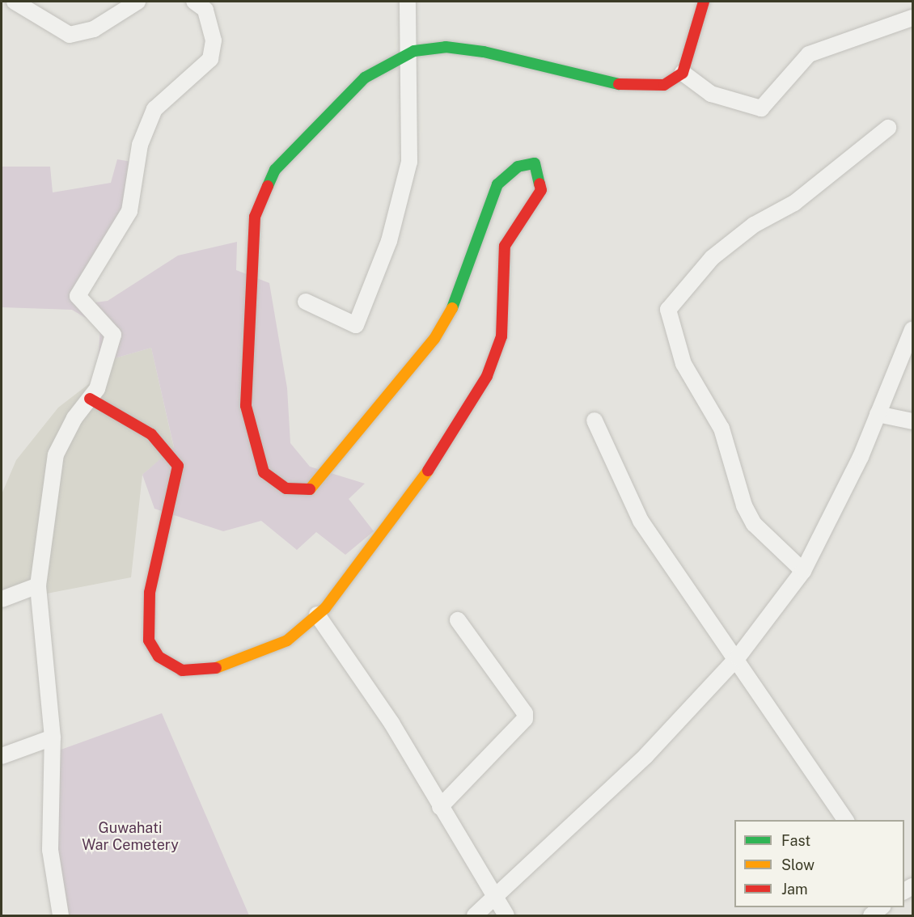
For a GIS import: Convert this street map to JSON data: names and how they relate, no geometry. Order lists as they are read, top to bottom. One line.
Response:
{"parks":["Guwahati War Cemetery"],"legend":["Fast","Slow","Jam"]}
